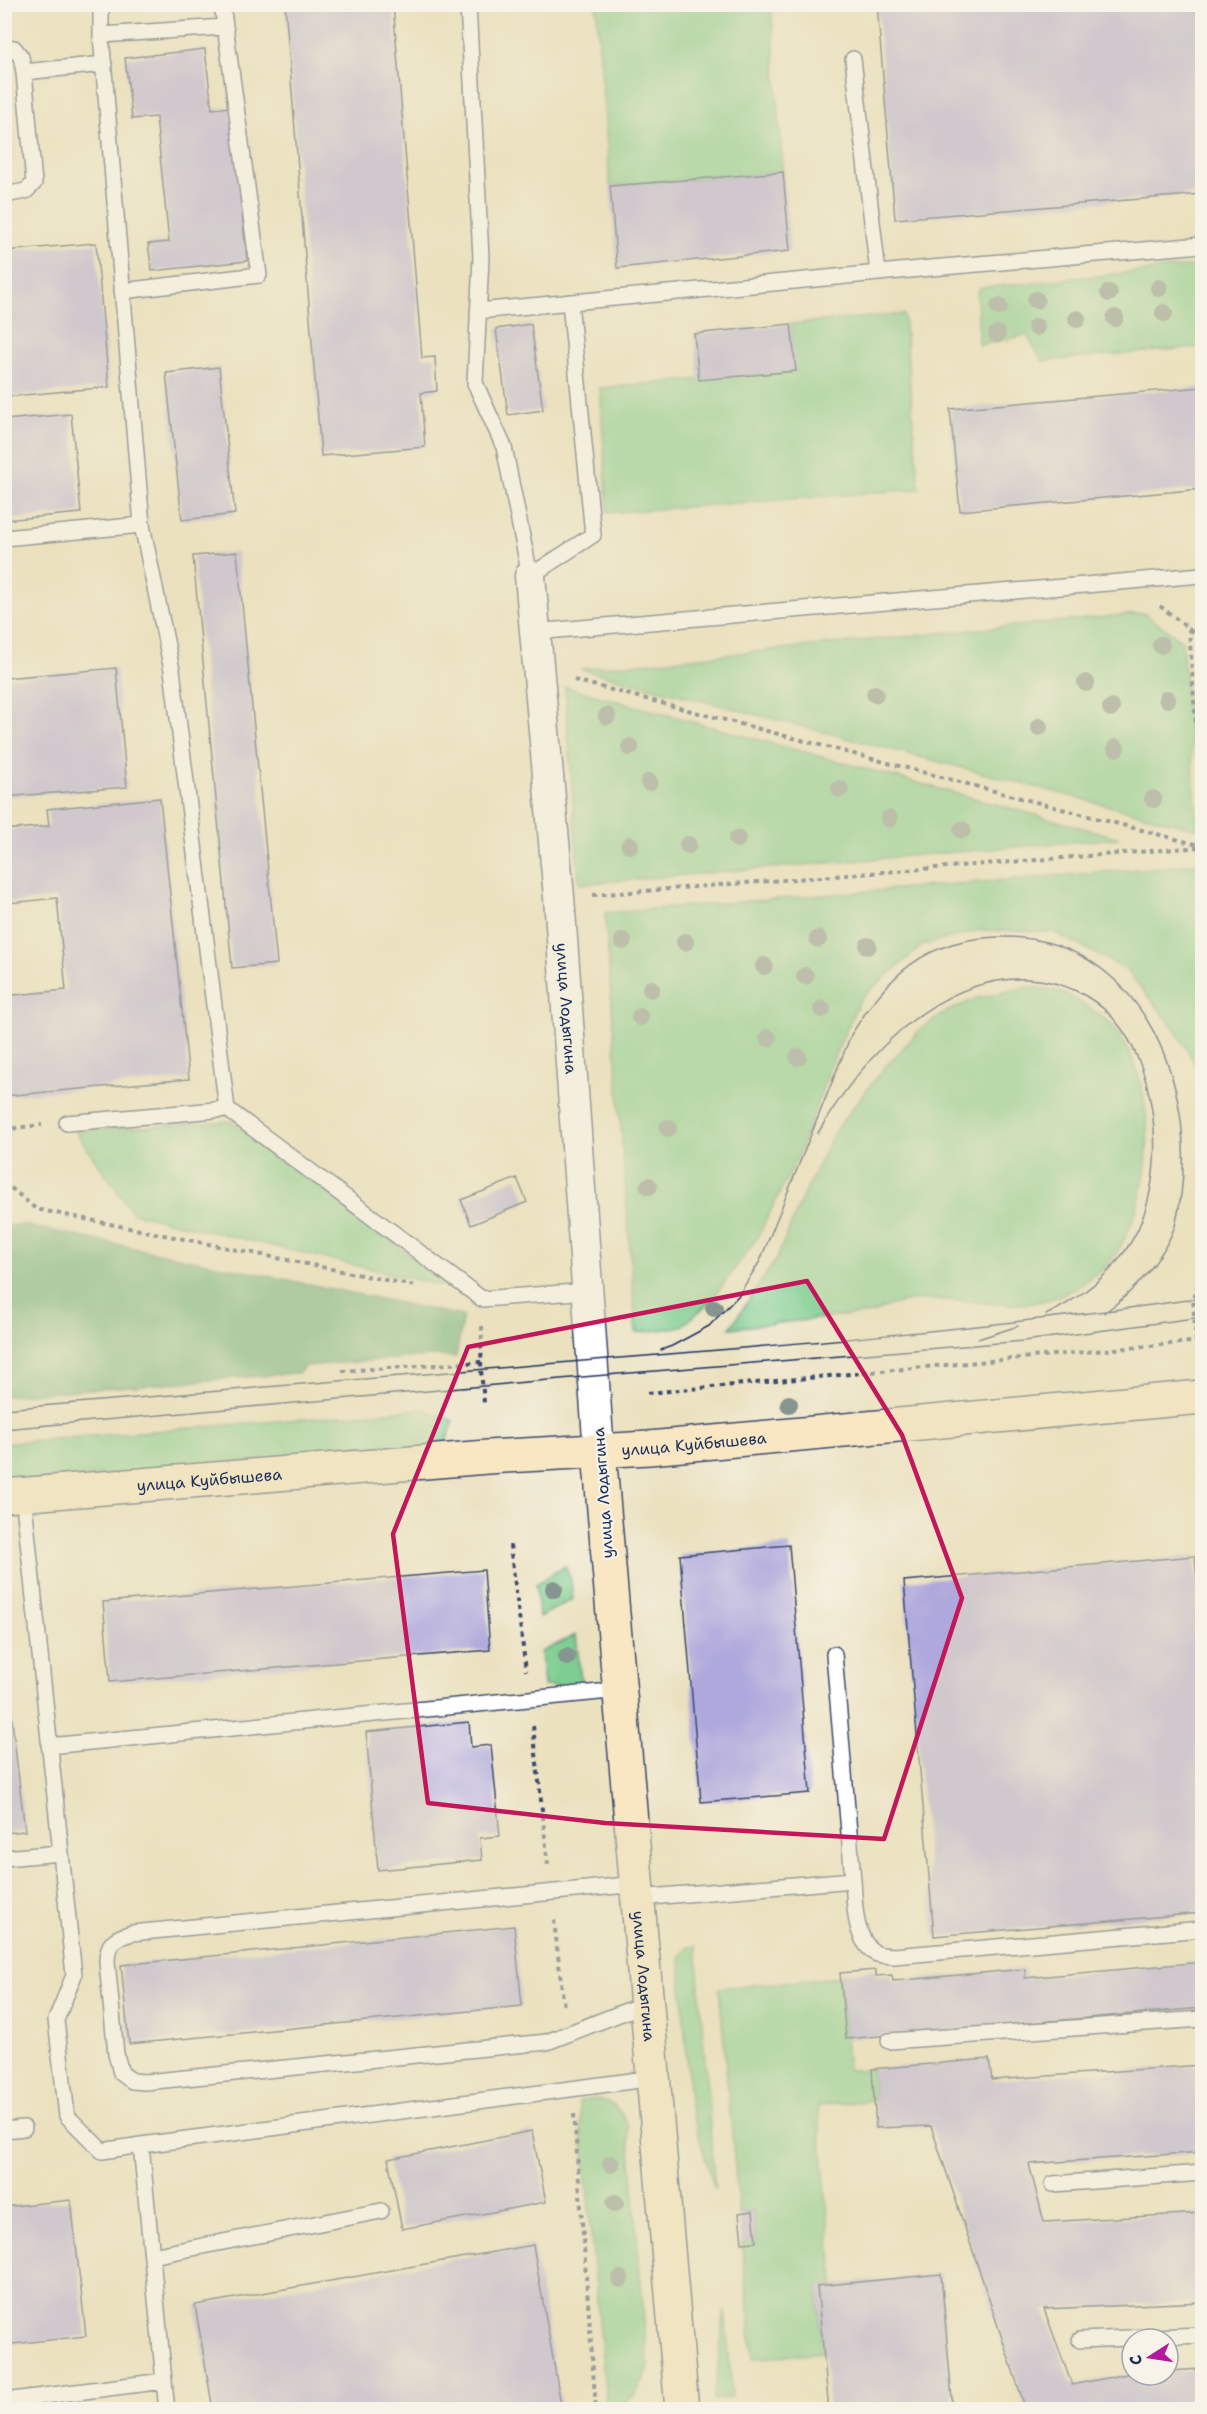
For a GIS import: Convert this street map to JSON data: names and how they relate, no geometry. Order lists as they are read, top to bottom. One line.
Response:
{"streets":{"main road":["улица Лодыгина","улица Куйбышева"]},"crossings":[["улица Лодыгина","улица Куйбышева"]],"north":"left"}
